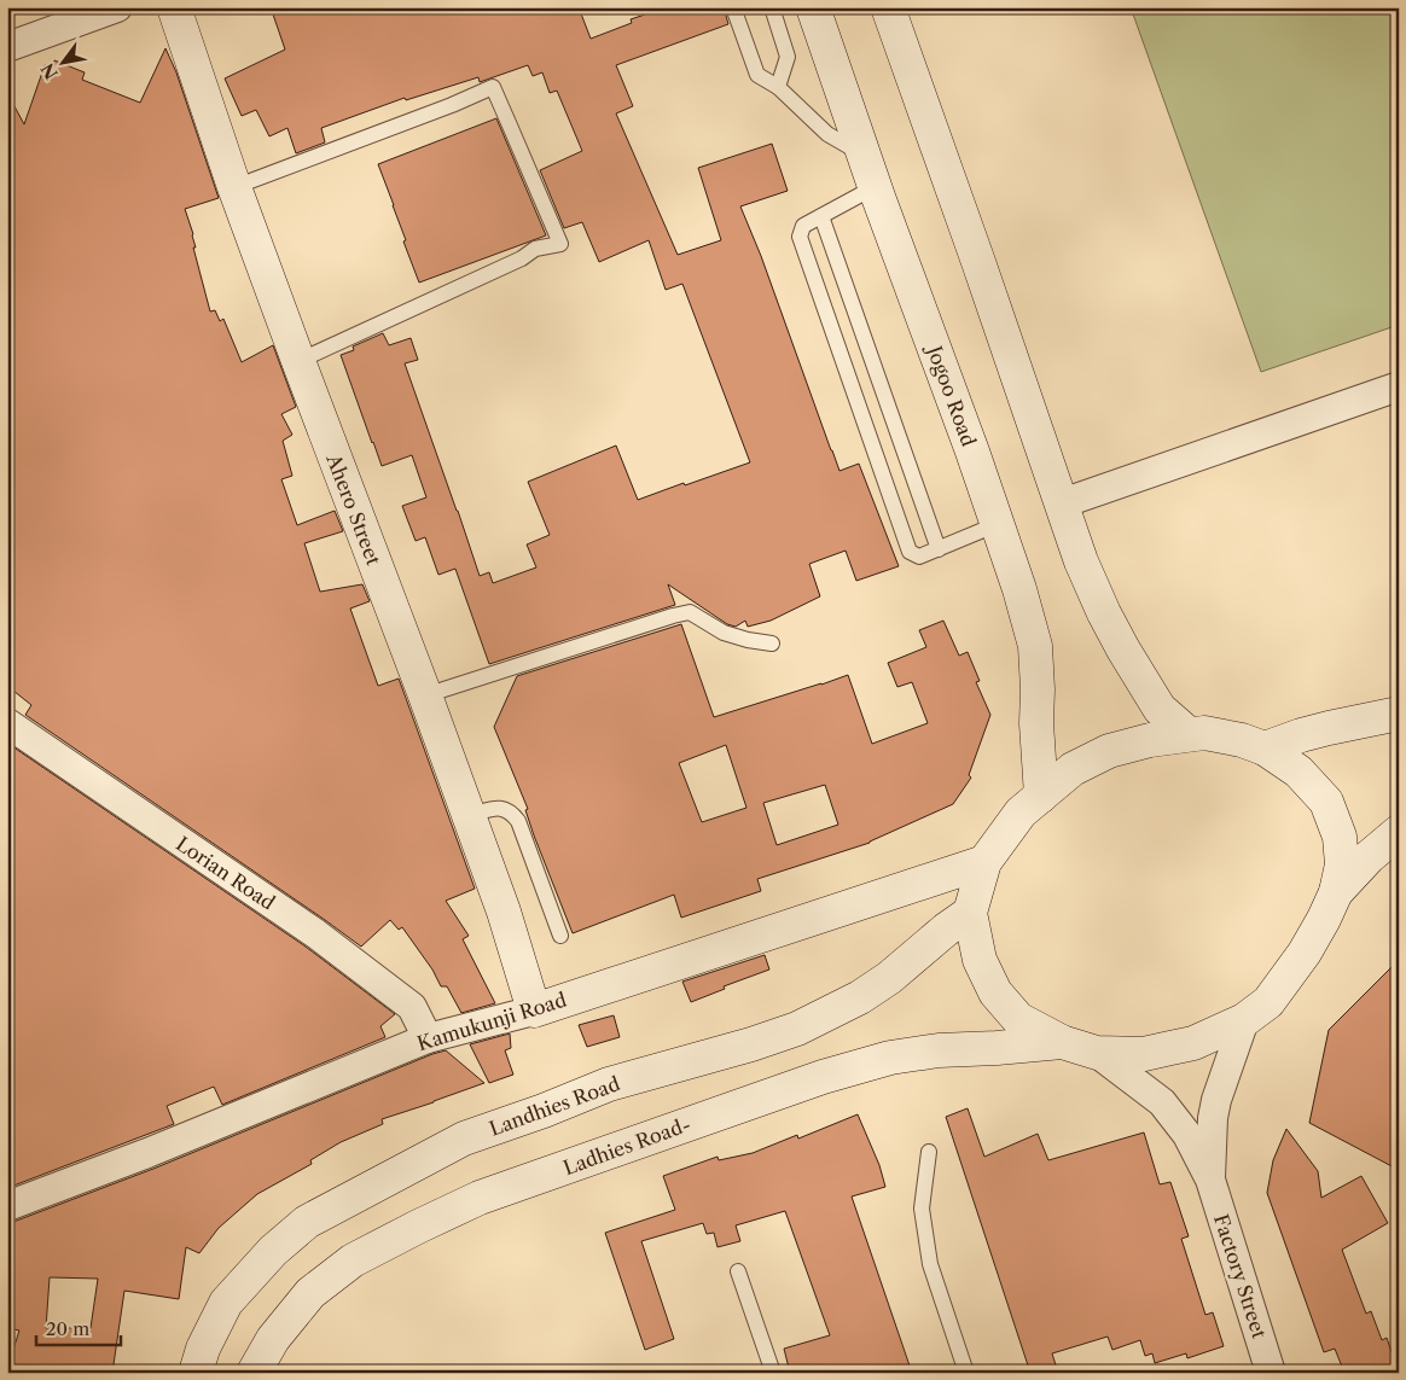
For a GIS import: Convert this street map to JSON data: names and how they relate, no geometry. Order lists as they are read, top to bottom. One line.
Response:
{"streets":{"main road":["Jogoo Road","Ahero Street","Kamukunji Road","Landhies Road","Ladhies Road-"],"street":["Lorian Road","Factory Street"]},"crossings":[["Ahero Street","Kamukunji Road"],["Lorian Road","Kamukunji Road"]],"scale_bar":"20 m","north":"bottom left"}
